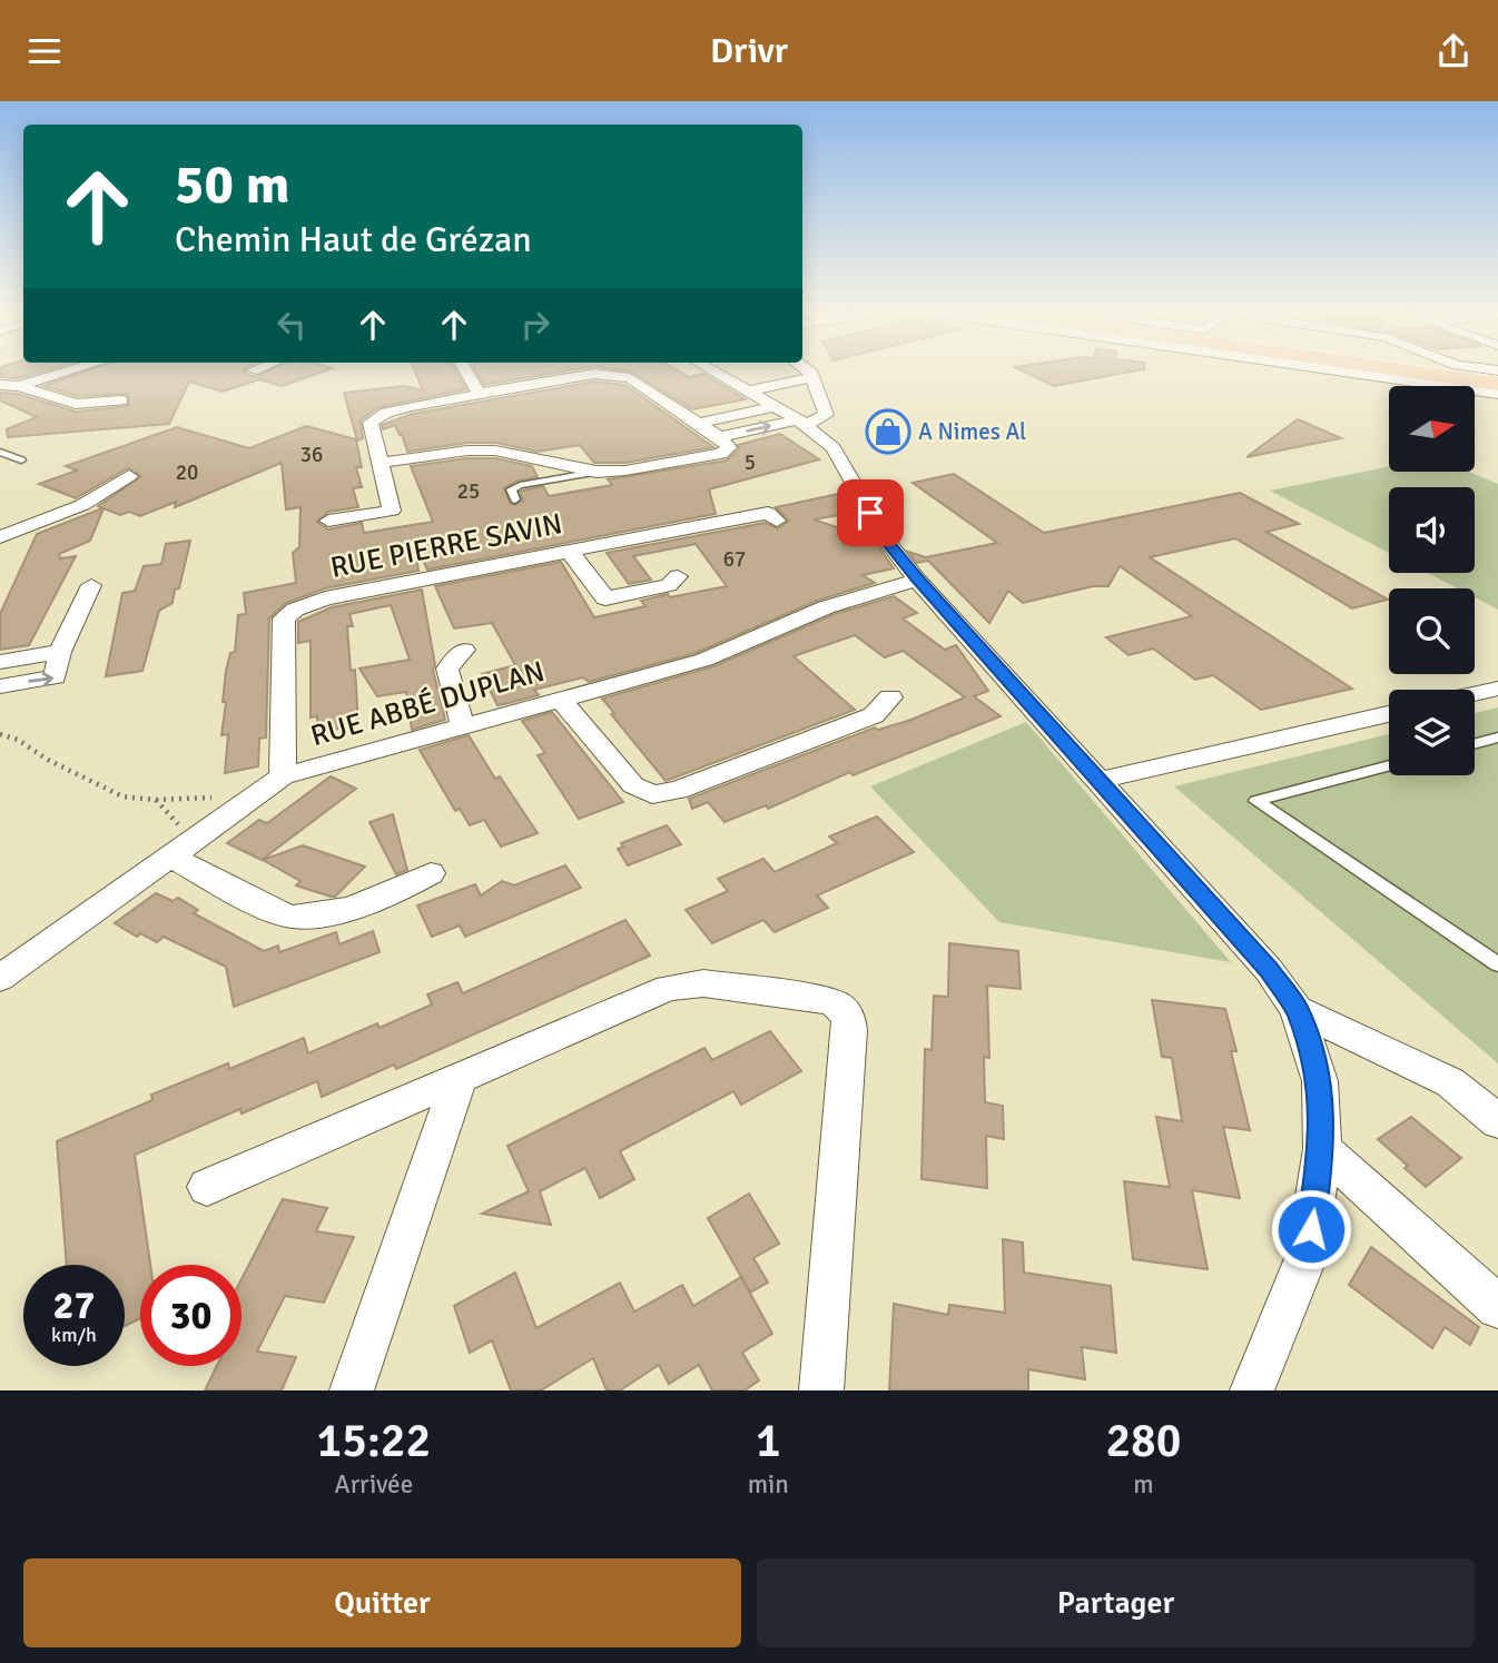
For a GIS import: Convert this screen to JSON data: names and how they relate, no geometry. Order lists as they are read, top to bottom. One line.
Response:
{"streets":{"street":["RUE PIERRE SAVIN","RUE ABBÉ DUPLAN"]},"crossings":[["RUE PIERRE SAVIN","RUE ABBÉ DUPLAN"]],"places":{"shop":["A Nimes Al"]},"house_numbers":["36","5","20","25","67"],"north":"right","page":{"header":"Drivr","turn":["50 m","Chemin Haut de Grézan"],"speed":"27 km/h","limit":"30","eta":["15:22","Arrivée","1","min","280","m"],"buttons":["Quitter","Partager"]}}
